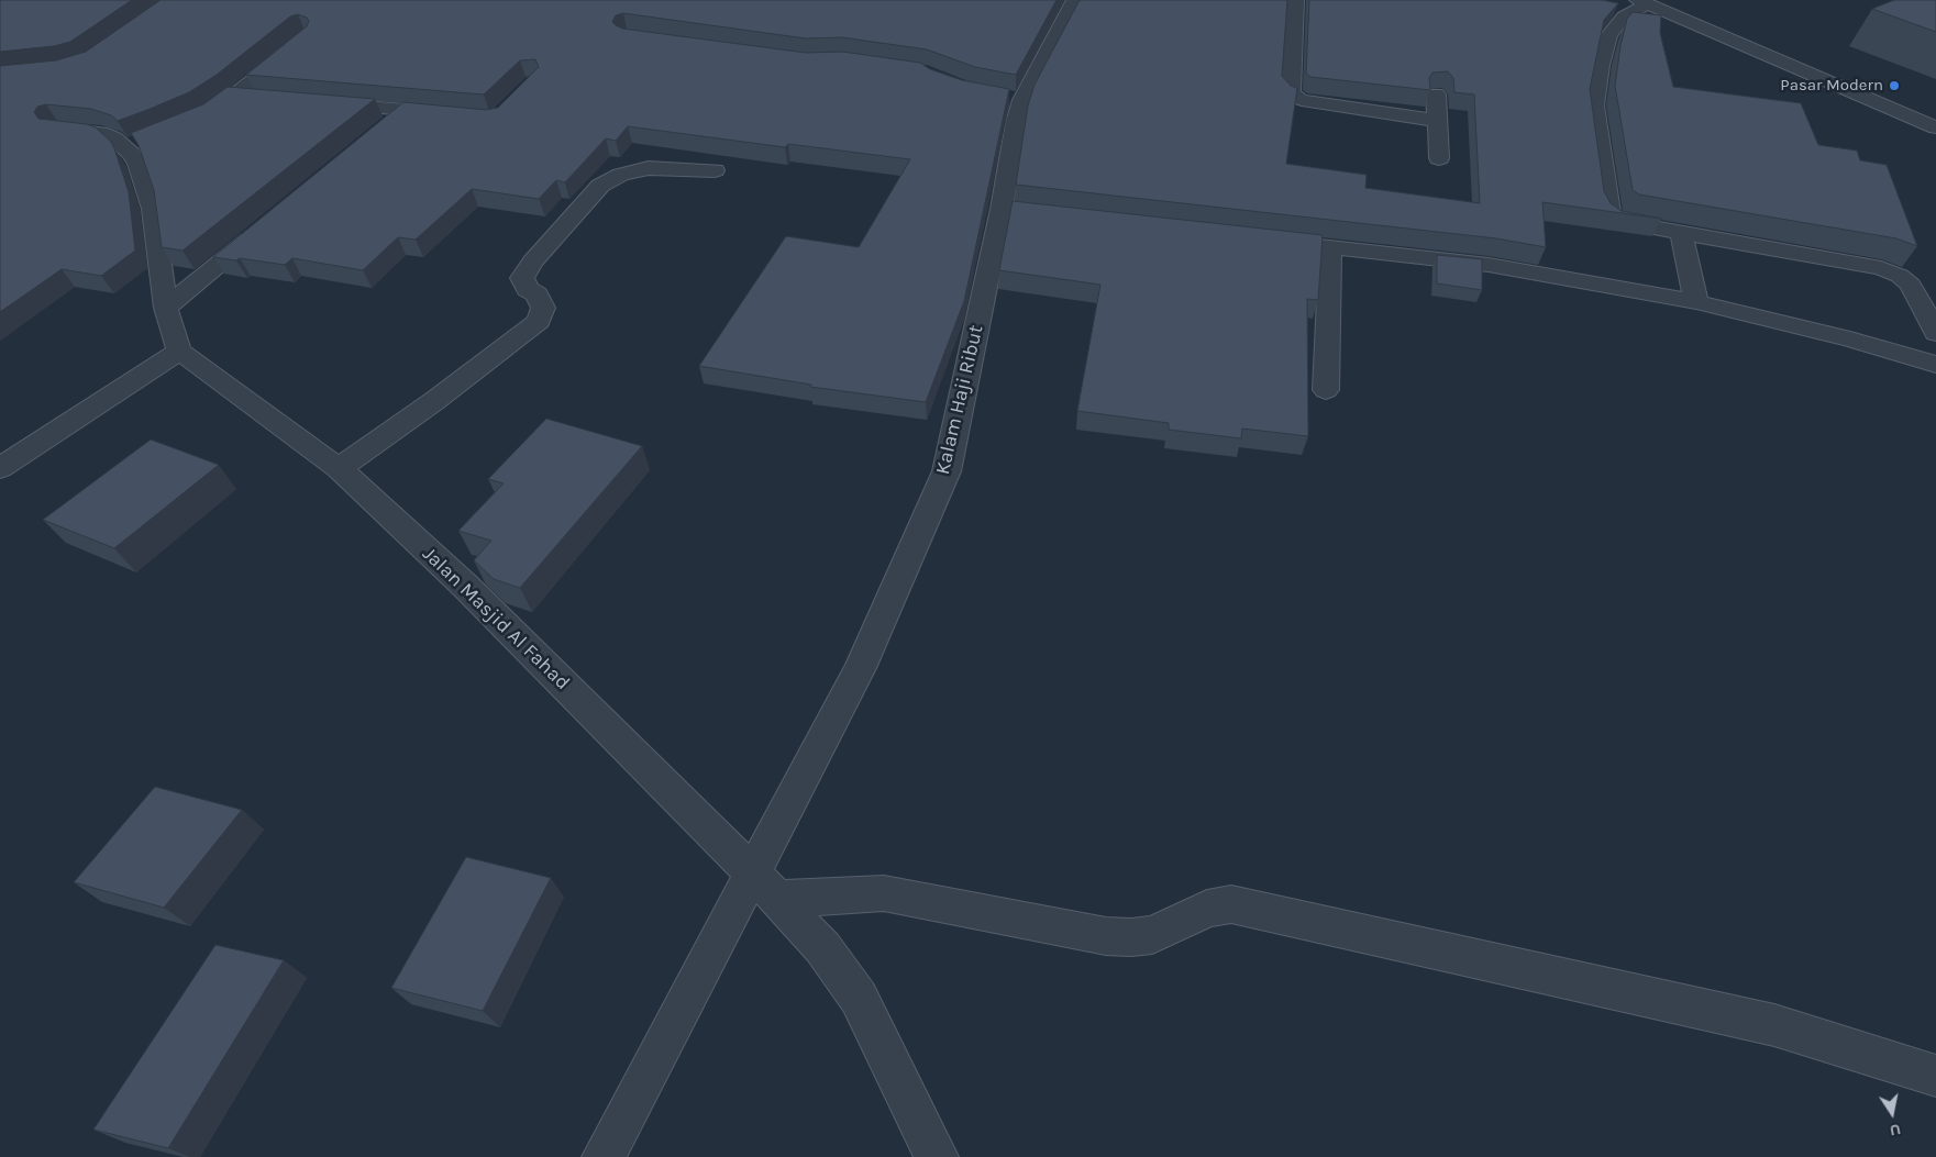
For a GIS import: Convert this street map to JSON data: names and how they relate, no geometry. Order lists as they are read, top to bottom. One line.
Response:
{"streets":{"street":["Kalam Haji Ribut","Jalan Masjid Al Fahad"]},"crossings":[["Kalam Haji Ribut","Jalan Masjid Al Fahad"]],"places":["Pasar Modern"],"north":"bottom"}
